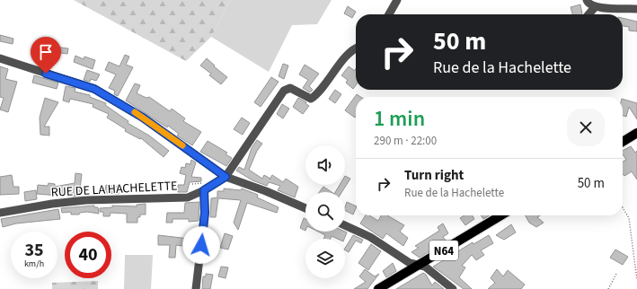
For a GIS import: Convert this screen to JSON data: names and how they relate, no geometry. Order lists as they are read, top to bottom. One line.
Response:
{"streets":{"main road":["N64"],"street":["RUE DE LA HACHELETTE"]},"page":{"turn":["50 m","Rue de la Hachelette"],"heading":["1 min","290 m · 22:00"],"list":[{"name":"Turn right","note":"Rue de la Hachelette","value":"50 m"}],"speed":"35 km/h","limit":"40"}}
